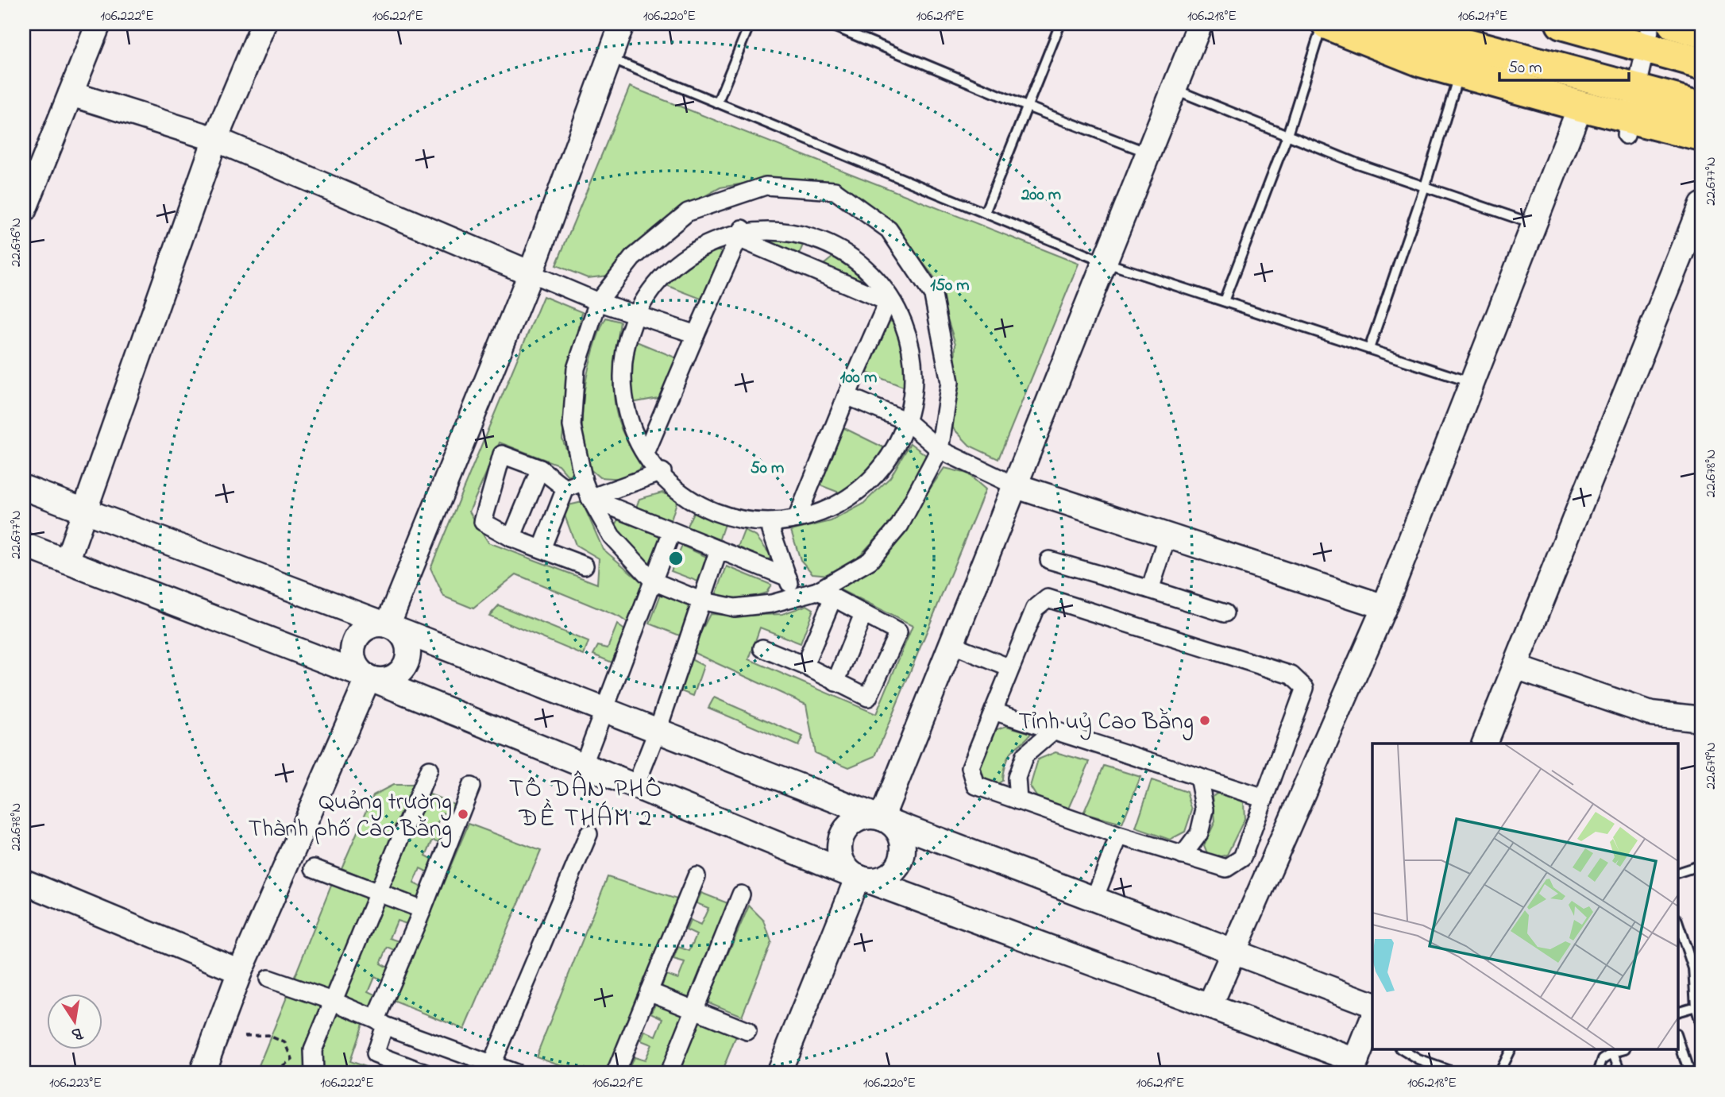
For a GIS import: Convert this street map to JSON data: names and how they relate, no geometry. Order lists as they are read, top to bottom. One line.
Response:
{"districts":["TỔ DÂN PHỐ ĐỀ THÁM 2"],"places":["Tỉnh uỷ Cao Bằng","Quảng trường Thành phố Cao Bằng"],"scale_bar":"50 m","north":"bottom","coordinates":["106.222°E","106.221°E","106.220°E","106.219°E","106.218°E","106.217°E","22.677°N","22.676°N","22.678°N","22.679°N","106.223°E"],"rings":["200 m","150 m","100 m","50 m"]}
